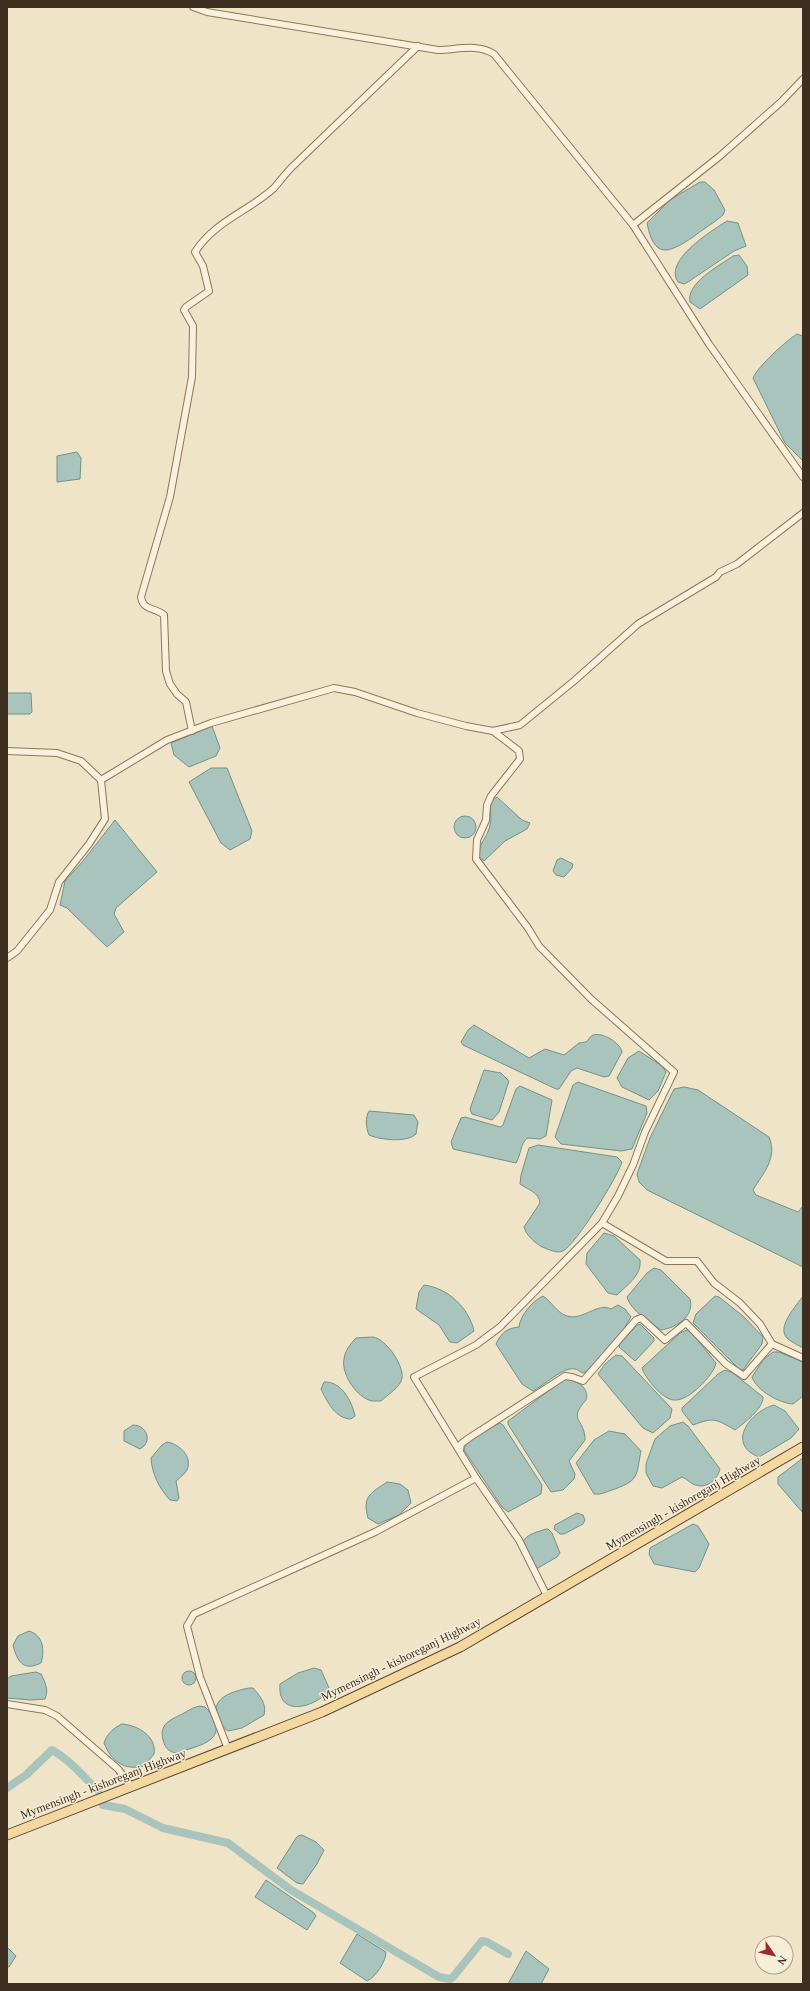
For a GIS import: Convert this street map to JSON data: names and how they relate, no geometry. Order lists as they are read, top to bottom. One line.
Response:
{"streets":{"main road":["Mymensingh - kishoreganj Highway"]},"north":"bottom right"}
